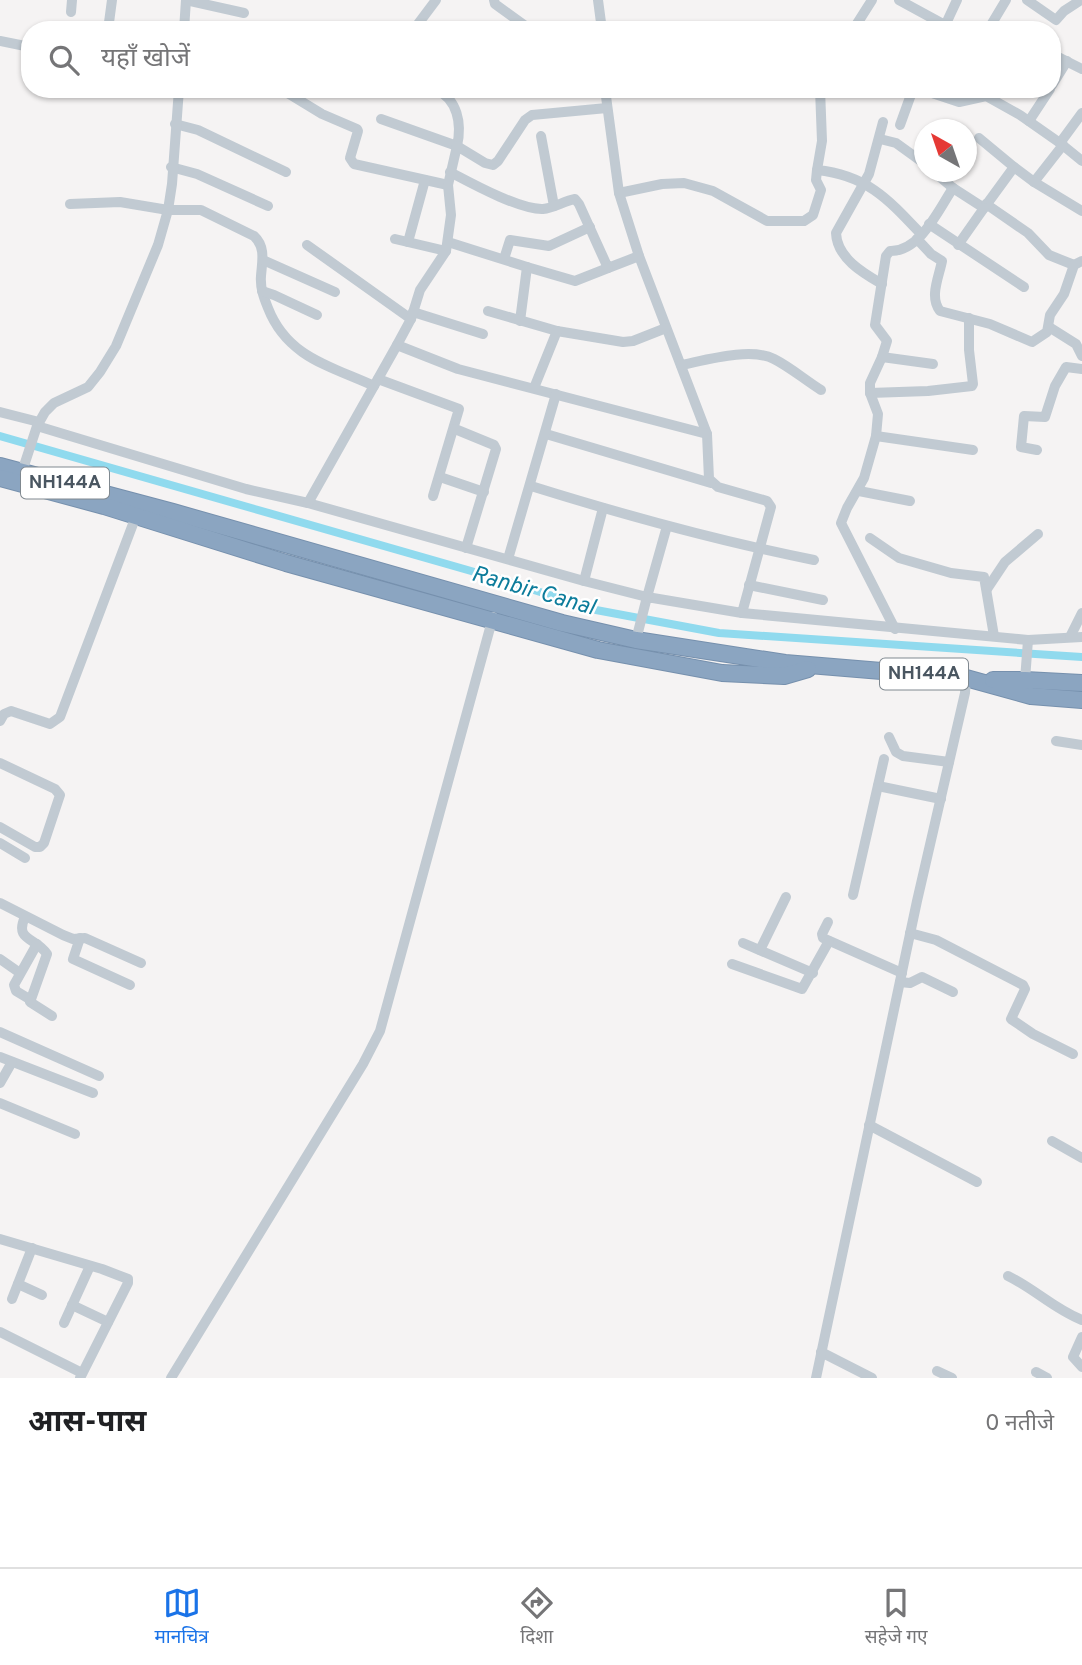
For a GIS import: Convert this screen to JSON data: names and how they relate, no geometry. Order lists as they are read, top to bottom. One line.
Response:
{"streets":{"highway":["NH144A"]},"water":["Ranbir Canal"],"north":"top left","page":{"search":"यहाँ खोजें","heading":["आस-पास","0 नतीजे"],"nav":["मानचित्र","दिशा","सहेजे गए"]}}
